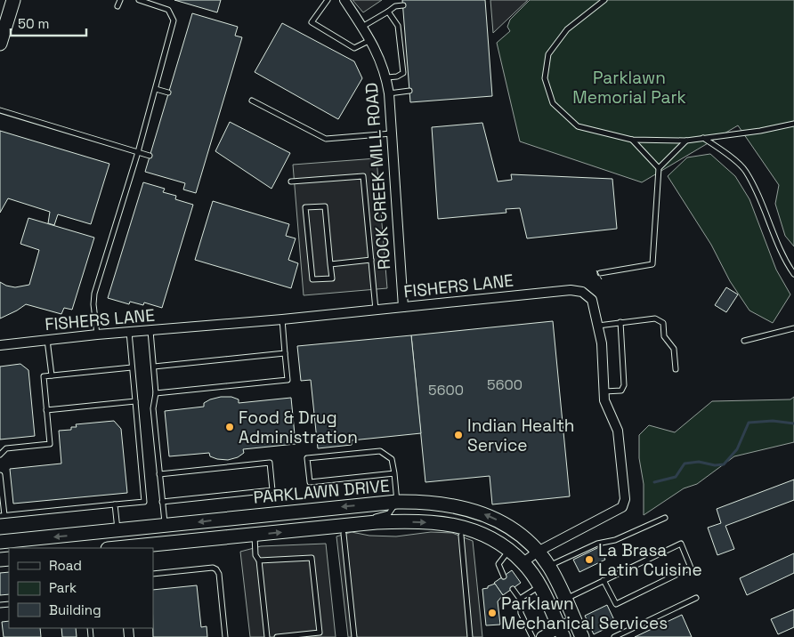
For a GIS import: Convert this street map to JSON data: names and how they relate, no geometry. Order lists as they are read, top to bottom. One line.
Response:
{"streets":{"main road":["PARKLAWN DRIVE"],"street":["ROCK CREEK MILL ROAD","FISHERS LANE"]},"crossings":[["ROCK CREEK MILL ROAD","FISHERS LANE"],["FISHERS LANE","PARKLAWN DRIVE"]],"parks":["Parklawn Memorial Park"],"places":["Food & Drug Administration","Indian Health Service","La Brasa Latin Cuisine","Parklawn Mechanical Services"],"house_numbers":["5600","5600"],"legend":["Road","Park","Building"],"scale_bar":"50 m"}
